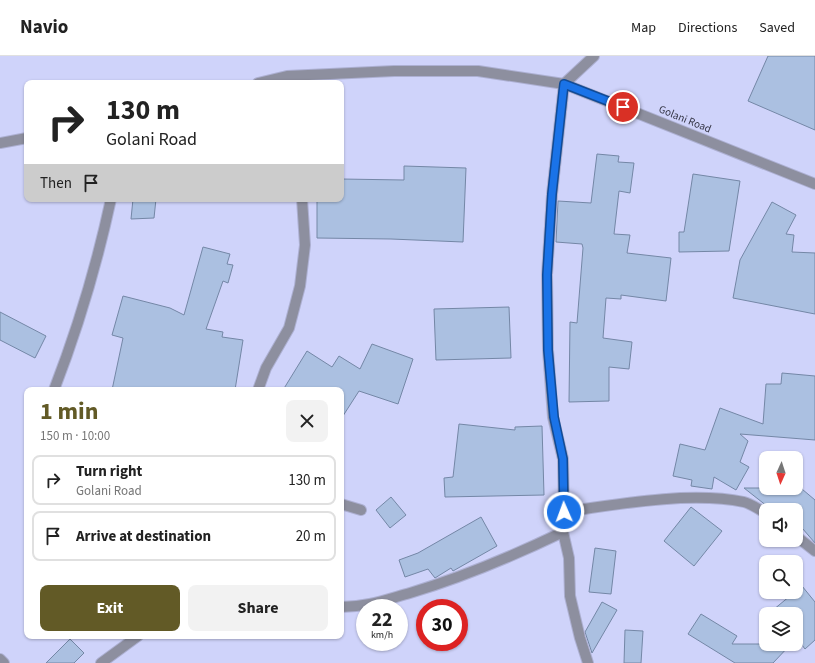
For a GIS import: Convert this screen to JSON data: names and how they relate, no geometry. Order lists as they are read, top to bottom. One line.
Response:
{"streets":{"street":["Golani Road"]},"north":"bottom","page":{"header":"Navio","nav":["Map","Directions","Saved"],"turn":["130 m","Golani Road"],"then":"Then","heading":["1 min","150 m · 10:00"],"list":[{"name":"Turn right","note":"Golani Road","value":"130 m"},{"name":"Arrive at destination","value":"20 m"}],"buttons":["Exit","Share"],"speed":"22 km/h","limit":"30"}}
